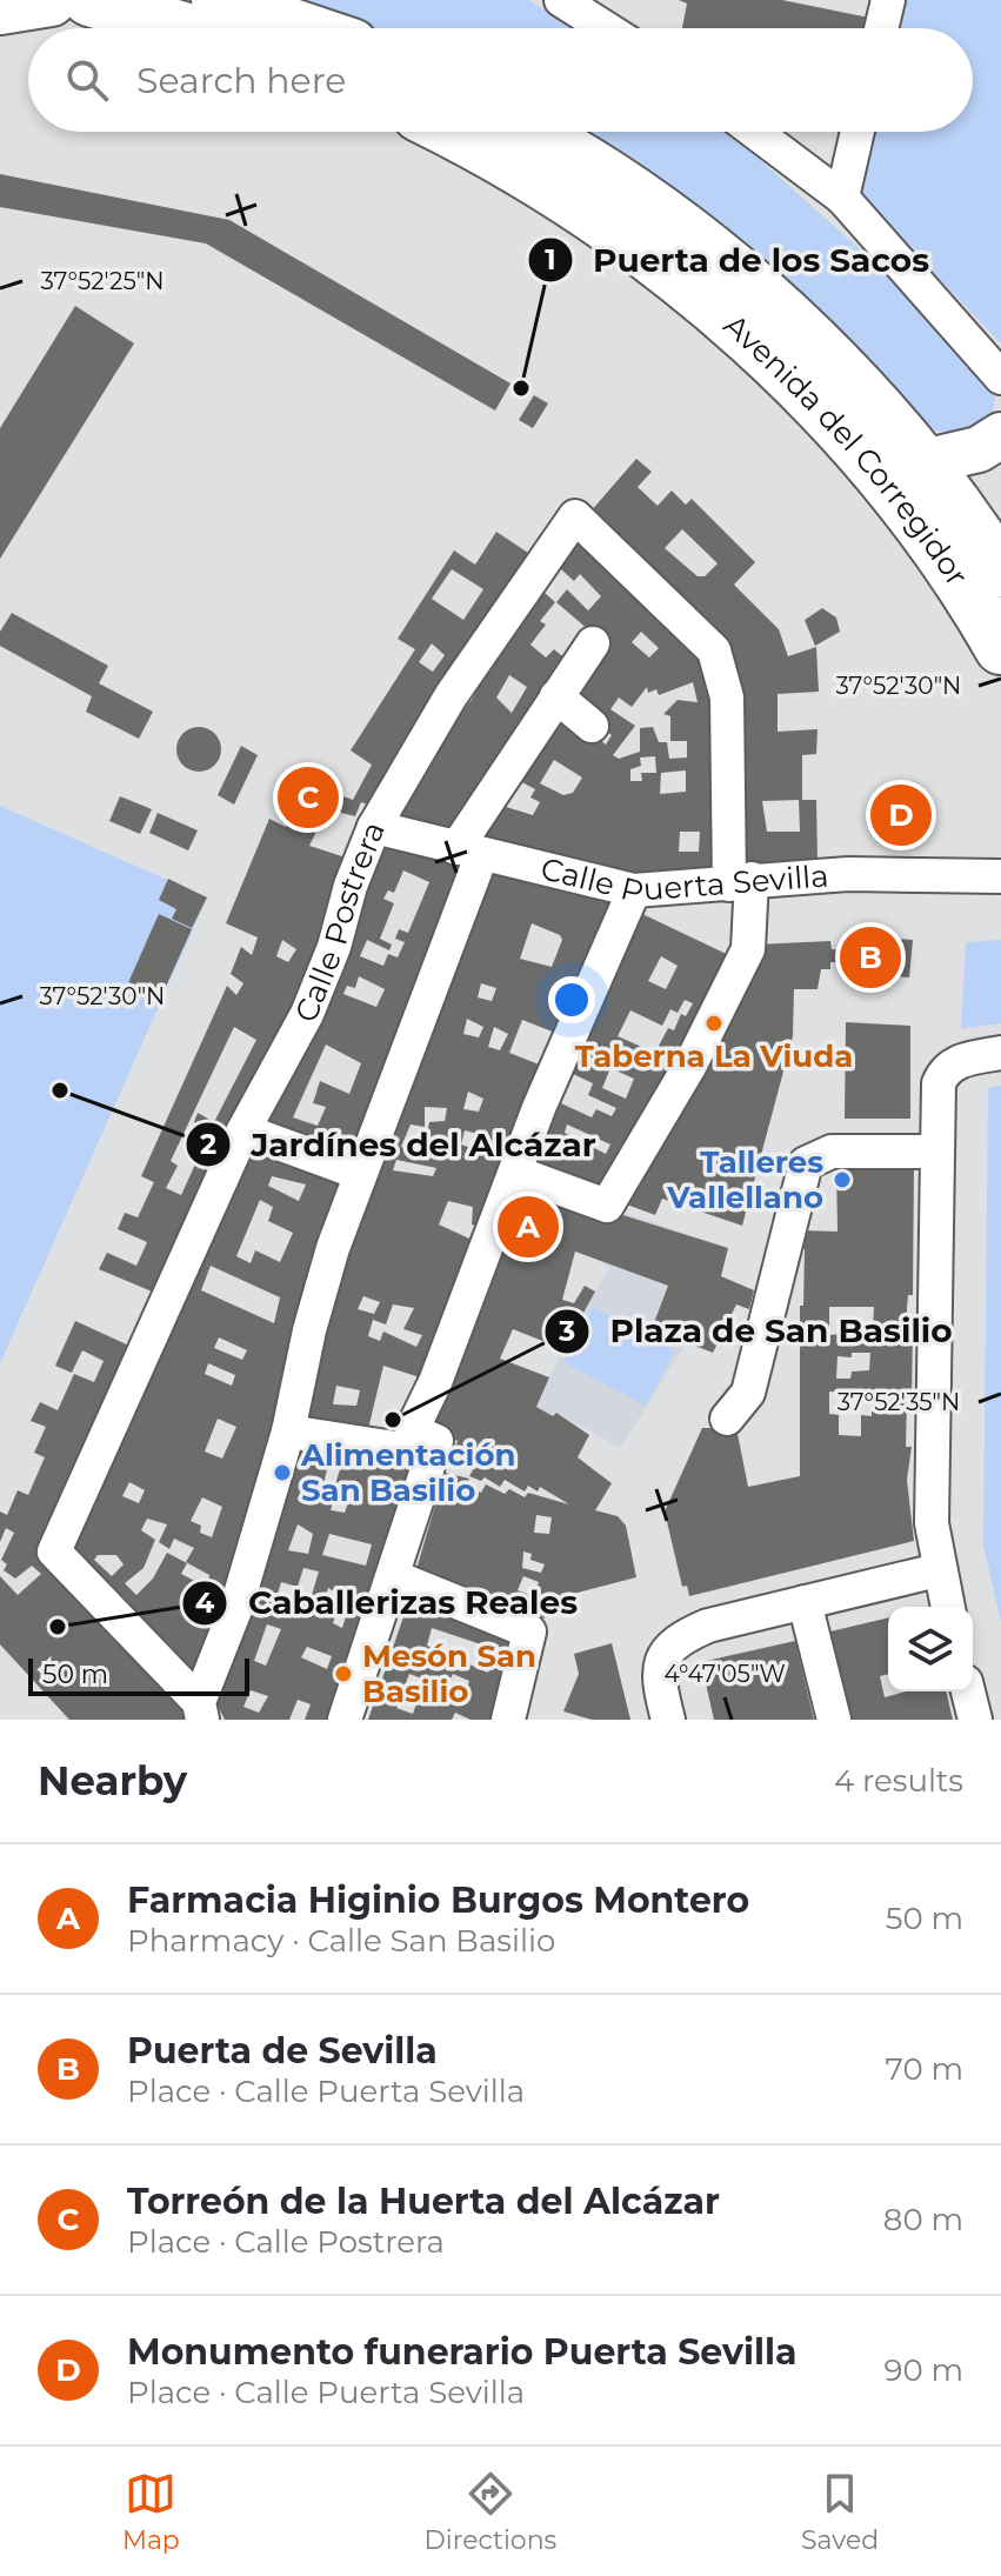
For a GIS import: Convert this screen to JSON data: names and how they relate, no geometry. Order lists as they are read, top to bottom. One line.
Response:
{"streets":{"main road":["Avenida del Corregidor"],"street":["Calle Puerta Sevilla","Calle Postrera"]},"crossings":[["Calle Puerta Sevilla","Calle Postrera"]],"places":["Puerta de los Sacos","Taberna La Viuda","Jardínes del Alcázar","Talleres Vallellano","Plaza de San Basilio","Alimentación San Basilio","Caballerizas Reales","Mesón San Basilio"],"scale_bar":"50 m","page":{"search":"Search here","pins":["C","D","B","A"],"scale":"50 m","heading":["Nearby","4 results"],"list":[{"mark":"A","name":"Farmacia Higinio Burgos Montero","note":"Pharmacy · Calle San Basilio","value":"50 m"},{"mark":"B","name":"Puerta de Sevilla","note":"Place · Calle Puerta Sevilla","value":"70 m"},{"mark":"C","name":"Torreón de la Huerta del Alcázar","note":"Place · Calle Postrera","value":"80 m"},{"mark":"D","name":"Monumento funerario Puerta Sevilla","note":"Place · Calle Puerta Sevilla","value":"90 m"}],"nav":["Map","Directions","Saved"]},"coordinates":["37°52'25\"N","37°52'30\"N","37°52'35\"N","4°47'05\"W"]}
